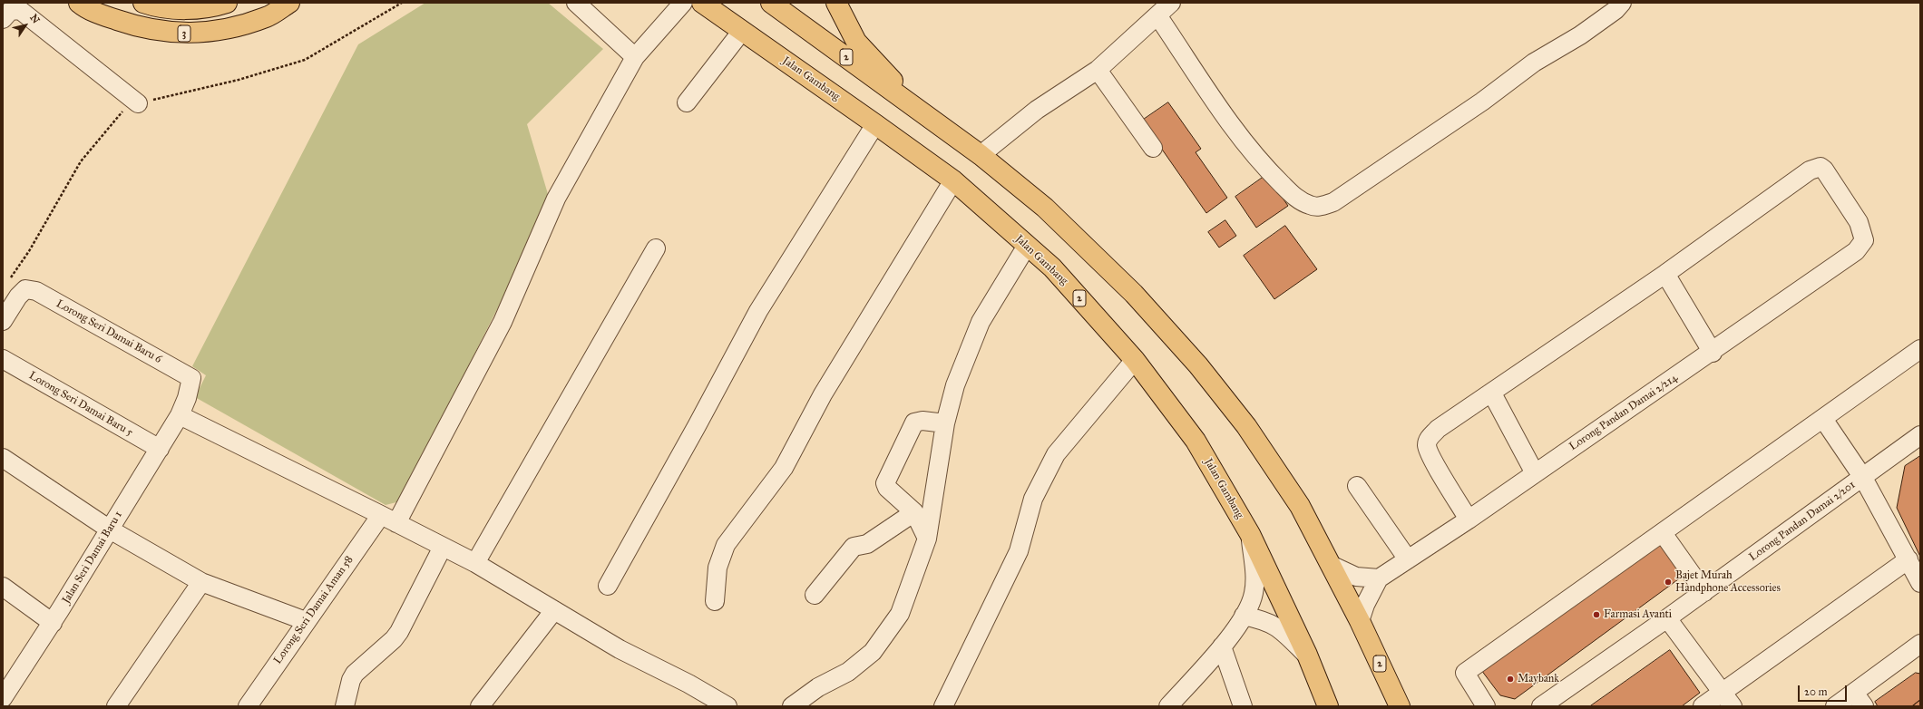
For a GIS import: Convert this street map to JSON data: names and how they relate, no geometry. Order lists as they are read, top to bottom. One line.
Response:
{"streets":{"highway":["3","2","Jalan Gambang"],"street":["Lorong Seri Damai Baru 6","Lorong Seri Damai Baru 5","Lorong Pandan Damai 2/214","Lorong Pandan Damai 2/201","Jalan Seri Damai Baru 1","Lorong Seri Damai Aman 58"]},"crossings":[["Lorong Seri Damai Baru 6","Jalan Seri Damai Baru 1"],["Lorong Seri Damai Baru 5","Jalan Seri Damai Baru 1"]],"places":["Bajet Murah Handphone Accessories","Farmasi Avanti","Maybank"],"scale_bar":"20 m","north":"top right"}
